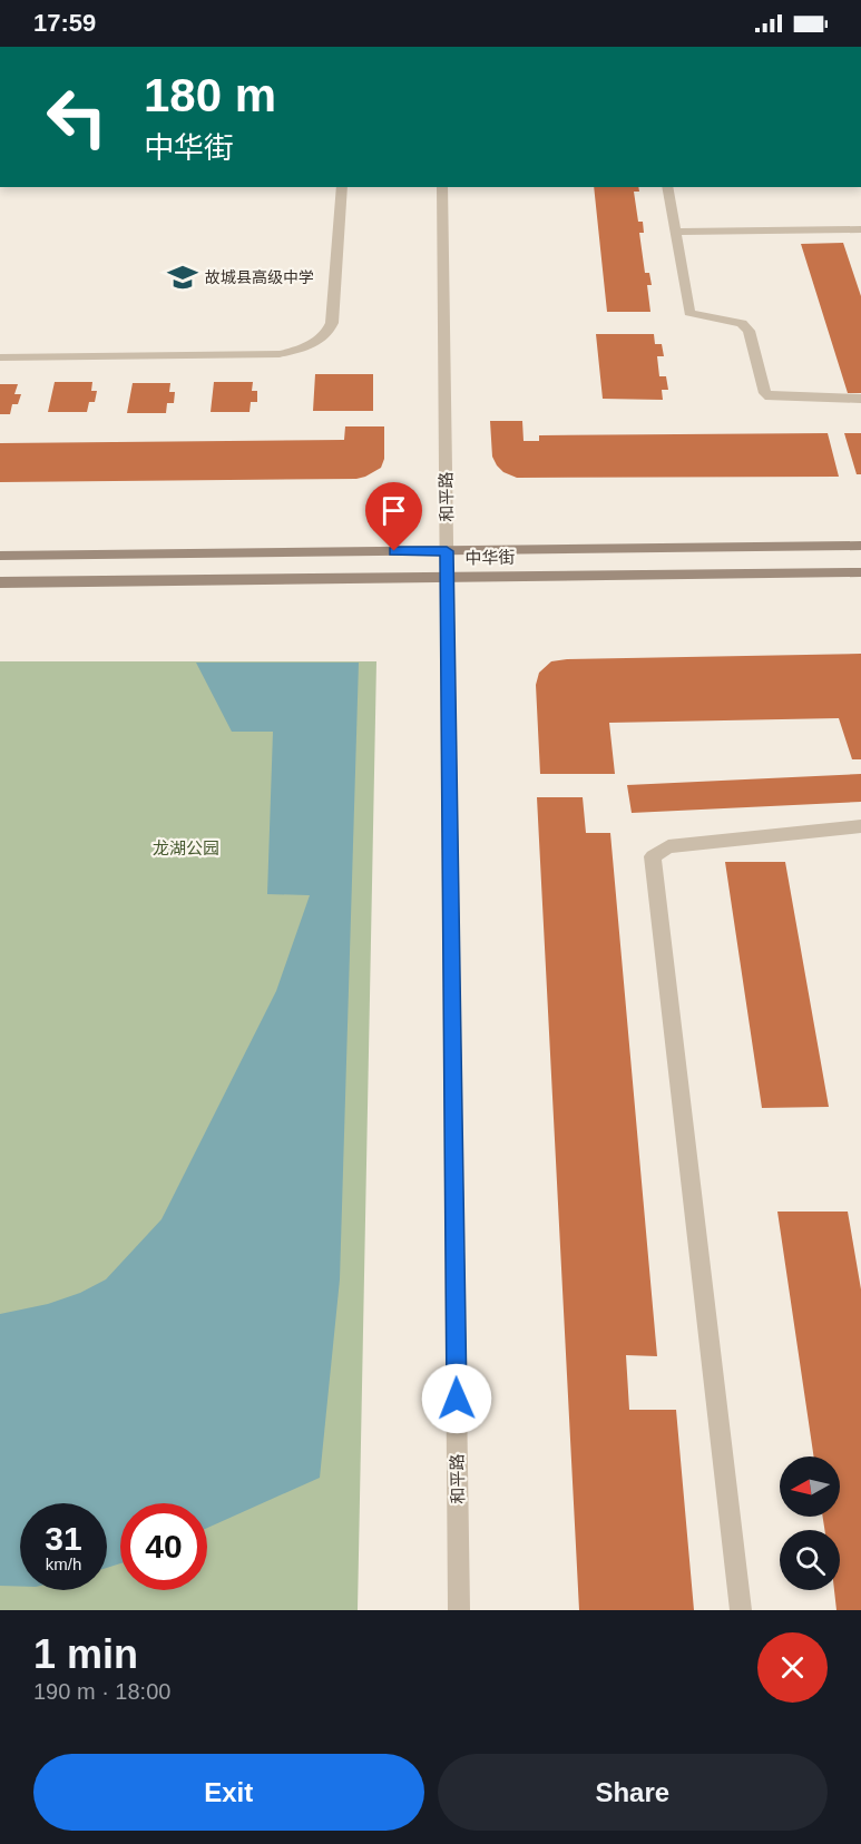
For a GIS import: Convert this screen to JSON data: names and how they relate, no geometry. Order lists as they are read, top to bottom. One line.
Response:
{"streets":{"main road":["中华街"],"street":["和平路"]},"crossings":[["和平路","中华街"]],"parks":["龙湖公园"],"places":{"school or university":["故城县高级中学"]},"north":"left","page":{"status":"17:59","turn":["180 m","中华街"],"speed":"31 km/h","limit":"40","heading":["1 min","190 m · 18:00"],"buttons":["Exit","Share"]}}
